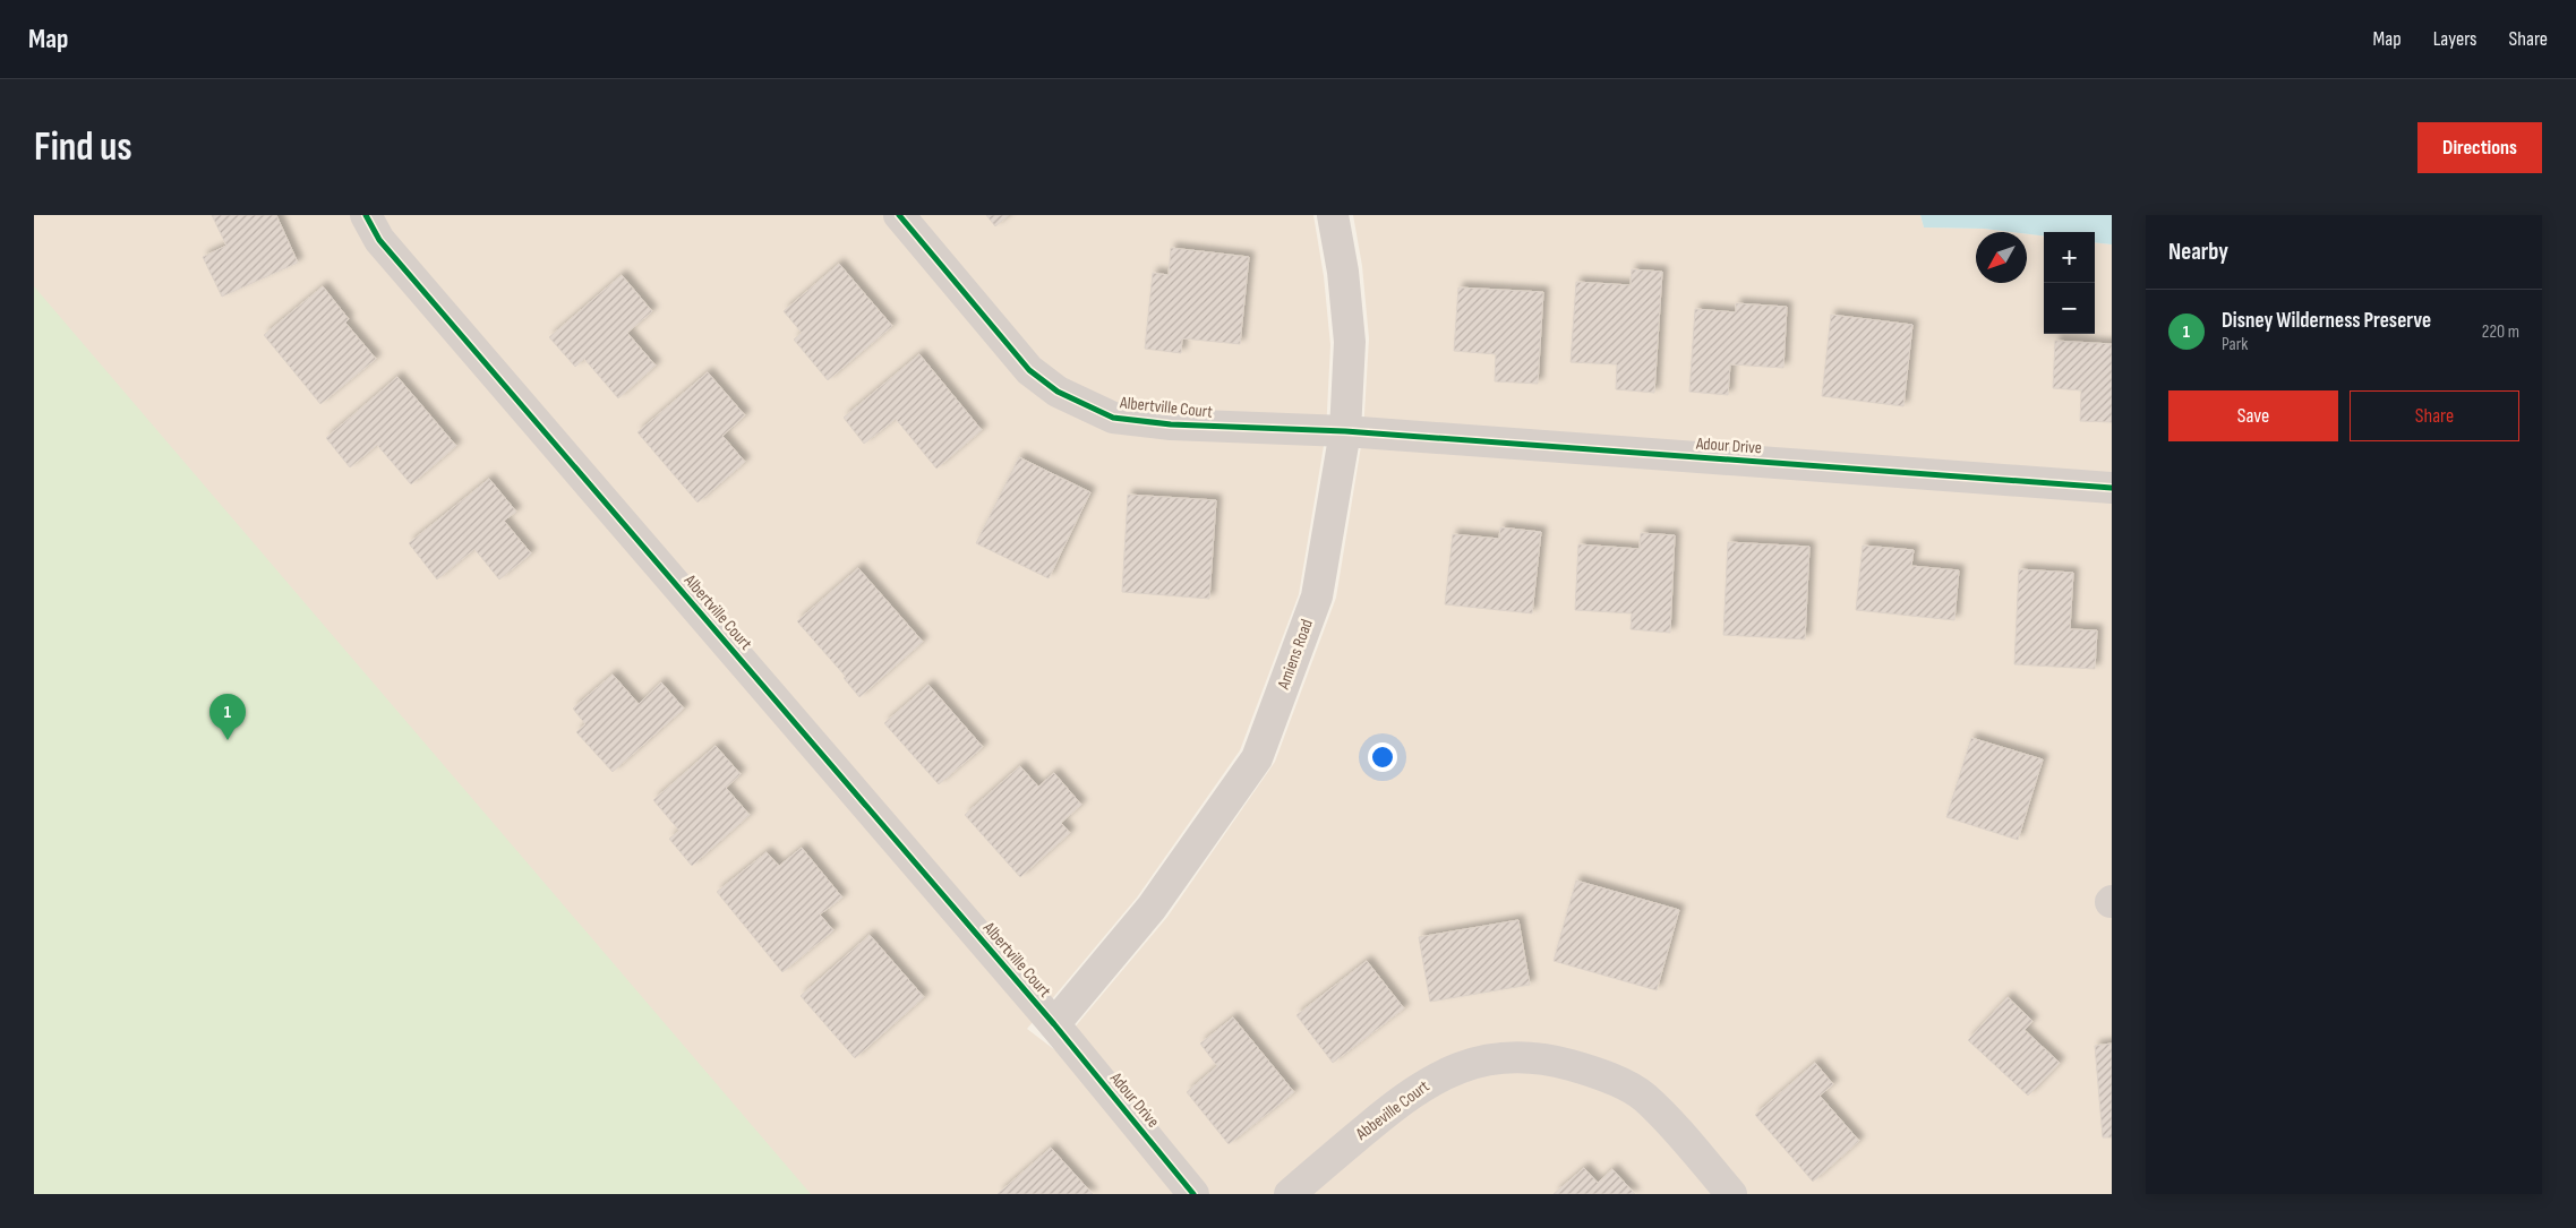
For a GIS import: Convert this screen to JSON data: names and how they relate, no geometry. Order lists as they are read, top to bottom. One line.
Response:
{"streets":{"street":["Albertville Court","Adour Drive","Amiens Road","Abbeville Court"]},"crossings":[["Albertville Court","Adour Drive"],["Albertville Court","Amiens Road"],["Adour Drive","Amiens Road"]],"north":"bottom left","page":{"header":"Map","nav":["Map","Layers","Share"],"buttons":["Directions",["Save","Share"]],"title":"Find us","heading":"Nearby","map_buttons":["+","−"],"list":[{"mark":"1","name":"Disney Wilderness Preserve","note":"Park","value":"220 m"}],"pins":"1"}}
